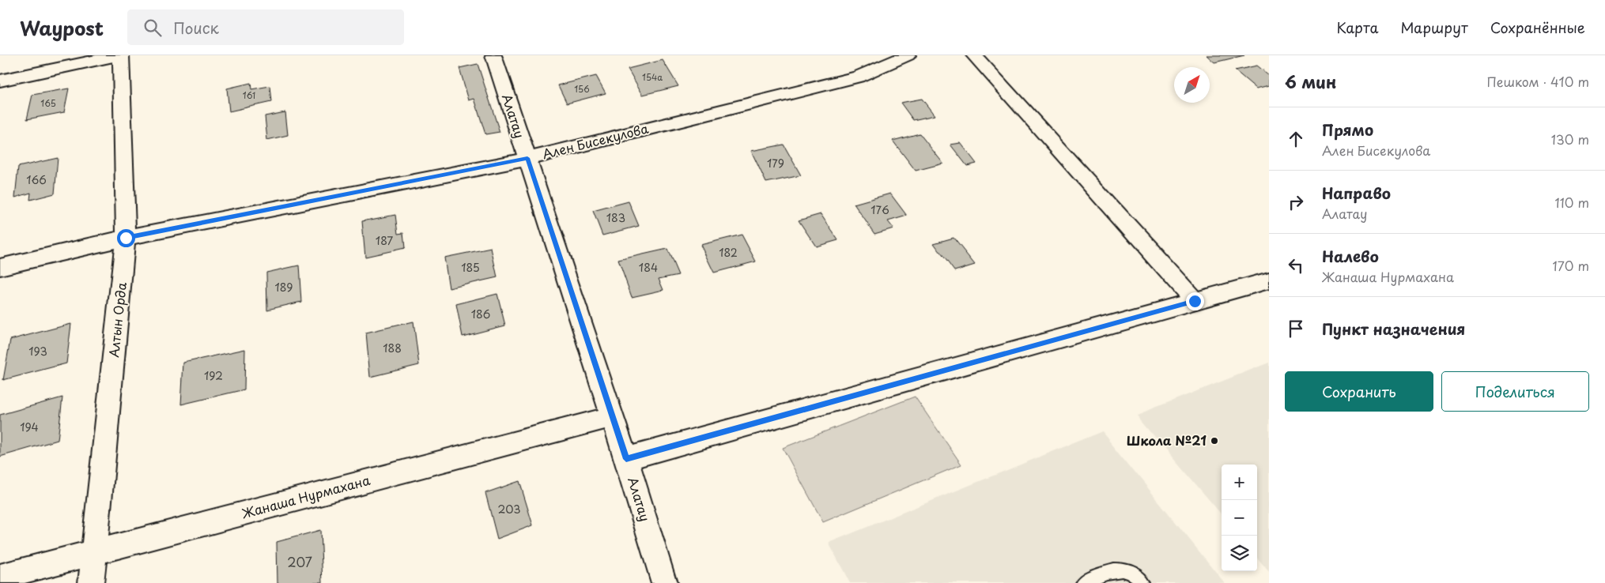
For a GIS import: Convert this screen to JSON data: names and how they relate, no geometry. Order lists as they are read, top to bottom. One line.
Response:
{"streets":{"street":["Алатау","Ален Бисекулова","Алтын Орда","Жанаша Нурмахана"]},"crossings":[["Алатау","Ален Бисекулова"],["Алатау","Жанаша Нурмахана"],["Ален Бисекулова","Алтын Орда"],["Алтын Орда","Жанаша Нурмахана"]],"places":["Школа №21"],"house_numbers":["154а","156","161","165","179","166","176","183","187","182","185","184","189","186","188","193","192","194","203","207"],"north":"top right","page":{"header":"Waypost","search":"Поиск","nav":["Карта","Маршрут","Сохранённые"],"heading":["6 мин","Пешком · 410 m"],"list":[["Прямо","Ален Бисекулова","130 m"],["Направо","Алатау","110 m"],["Налево","Жанаша Нурмахана","170 m"],"Пункт назначения"],"buttons":["Сохранить","Поделиться"],"map_buttons":["+","−"]}}
